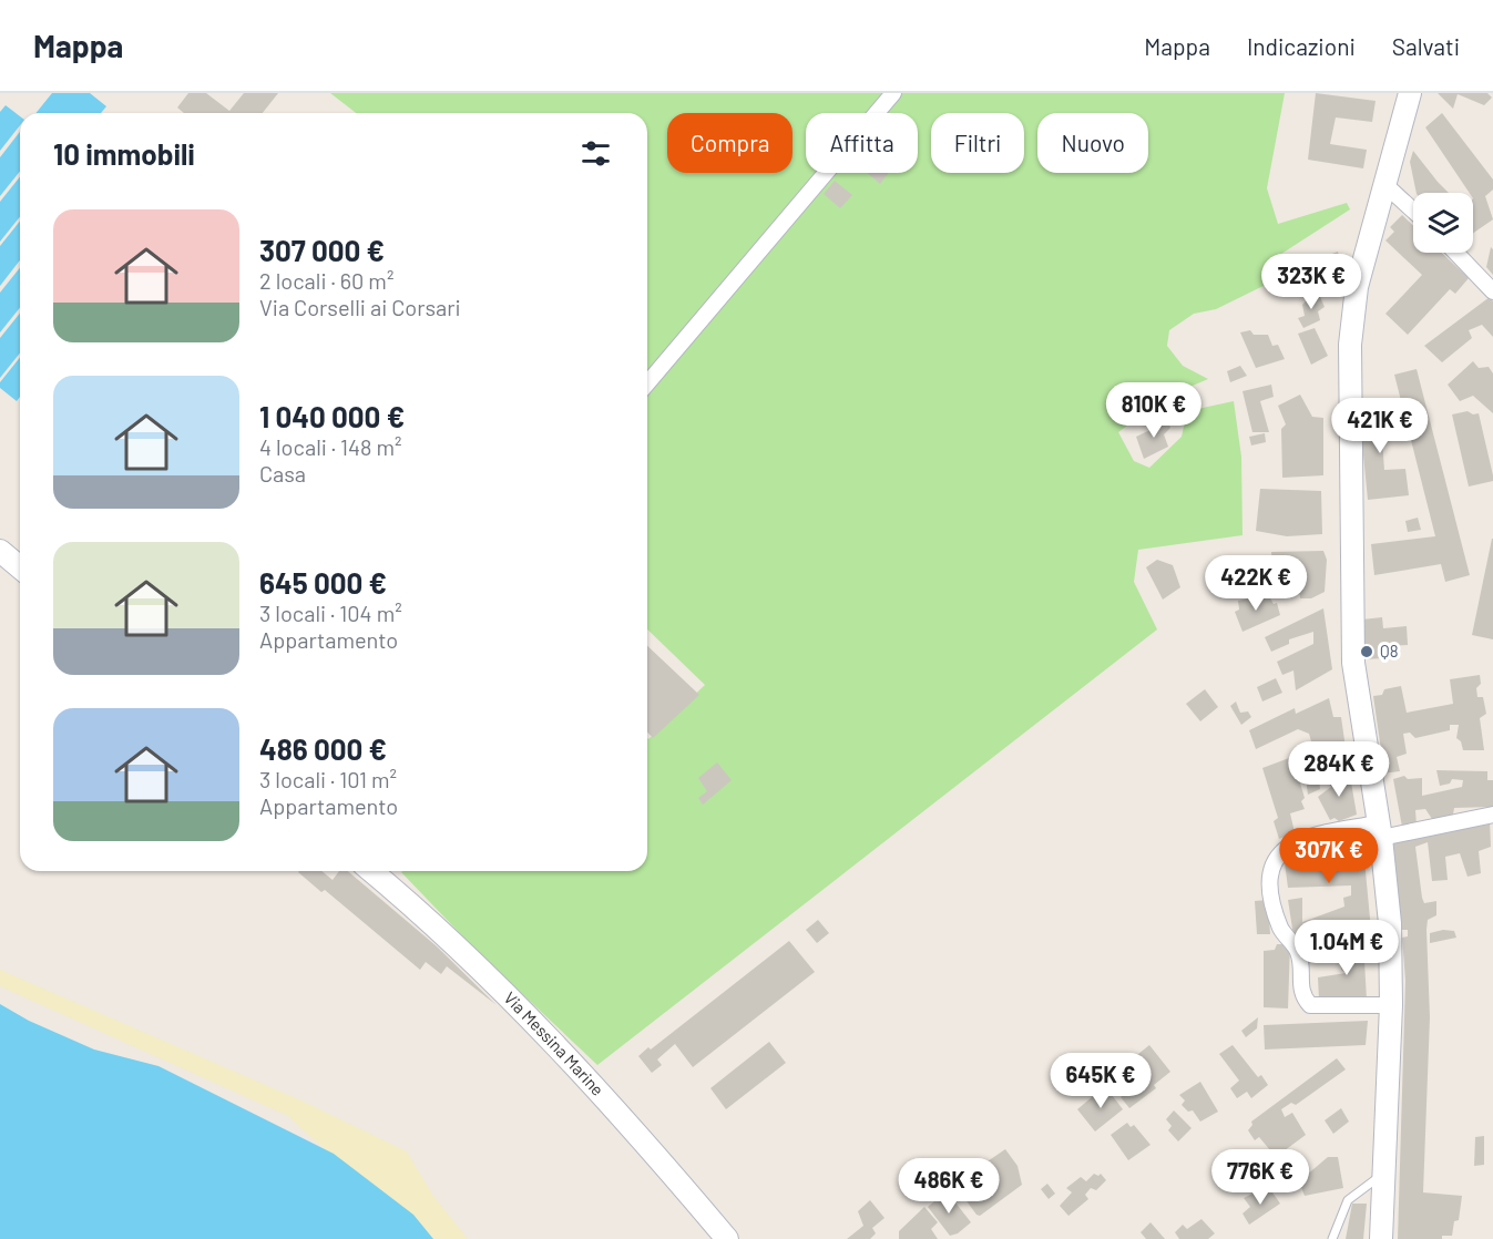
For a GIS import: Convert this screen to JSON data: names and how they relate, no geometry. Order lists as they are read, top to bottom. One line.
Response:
{"streets":{"main road":["Via Messina Marine"]},"places":["Q8"],"page":{"header":"Mappa","nav":["Mappa","Indicazioni","Salvati"],"chip":["Compra","Affitta","Filtri","Nuovo"],"heading":"10 immobili","list":[{"name":"307 000 €","note":"2 locali · 60 m² · Via Corselli ai Corsari"},{"name":"1 040 000 €","note":"4 locali · 148 m² · Casa"},{"name":"645 000 €","note":"3 locali · 104 m² · Appartamento"},{"name":"486 000 €","note":"3 locali · 101 m² · Appartamento"}],"price":["323K €","810K €","421K €","422K €","284K €","307K €","1.04M €","645K €","776K €","486K €"]}}
